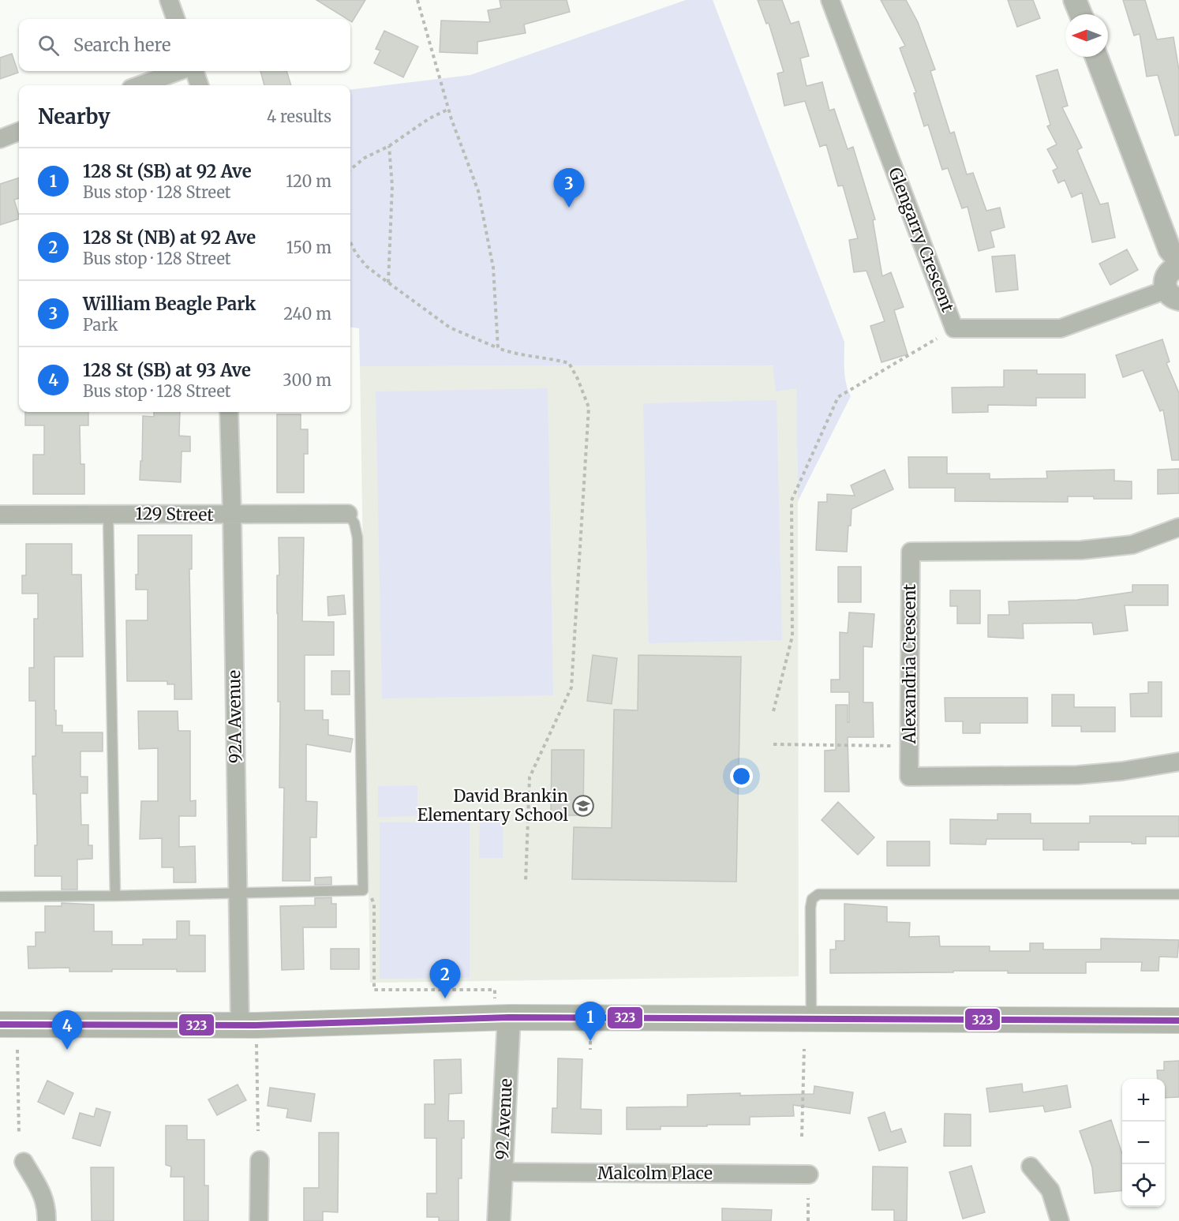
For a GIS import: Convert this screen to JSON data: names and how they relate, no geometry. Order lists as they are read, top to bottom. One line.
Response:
{"streets":{"street":["Glengarry Crescent","129 Street","Alexandria Crescent","92A Avenue","92 Avenue","Malcolm Place"]},"crossings":[["129 Street","92A Avenue"],["92 Avenue","Malcolm Place"]],"places":{"school or university":["David Brankin Elementary School"]},"lines":["transit line 323"],"north":"left","page":{"search":"Search here","heading":["Nearby","4 results"],"list":[{"mark":"1","name":"128 St (SB) at 92 Ave","note":"Bus stop · 128 Street","value":"120 m"},{"mark":"2","name":"128 St (NB) at 92 Ave","note":"Bus stop · 128 Street","value":"150 m"},{"mark":"3","name":"William Beagle Park","note":"Park","value":"240 m"},{"mark":"4","name":"128 St (SB) at 93 Ave","note":"Bus stop · 128 Street","value":"300 m"}],"pins":["3","2","1","4"],"map_buttons":["+","−"]}}
